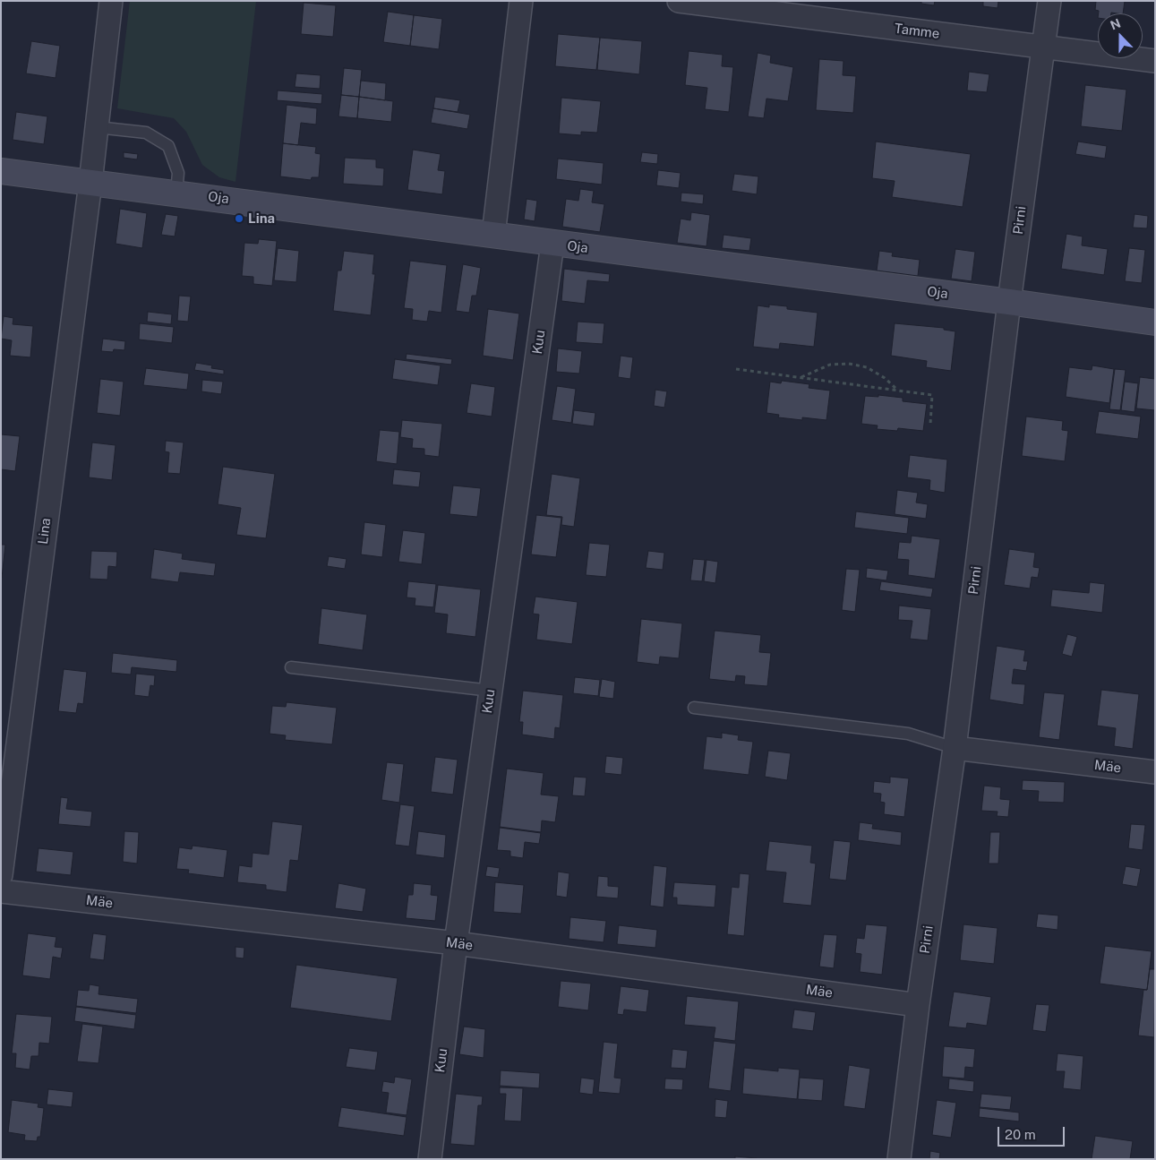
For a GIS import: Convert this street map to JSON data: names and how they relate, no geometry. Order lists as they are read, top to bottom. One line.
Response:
{"streets":{"street":["Tamme","Oja","Pirni","Kuu","Lina","Mäe"]},"crossings":[["Tamme","Pirni"],["Oja","Pirni"],["Oja","Kuu"],["Oja","Lina"],["Pirni","Mäe"],["Kuu","Mäe"]],"places":["Lina"],"scale_bar":"20 m","north":"top"}
